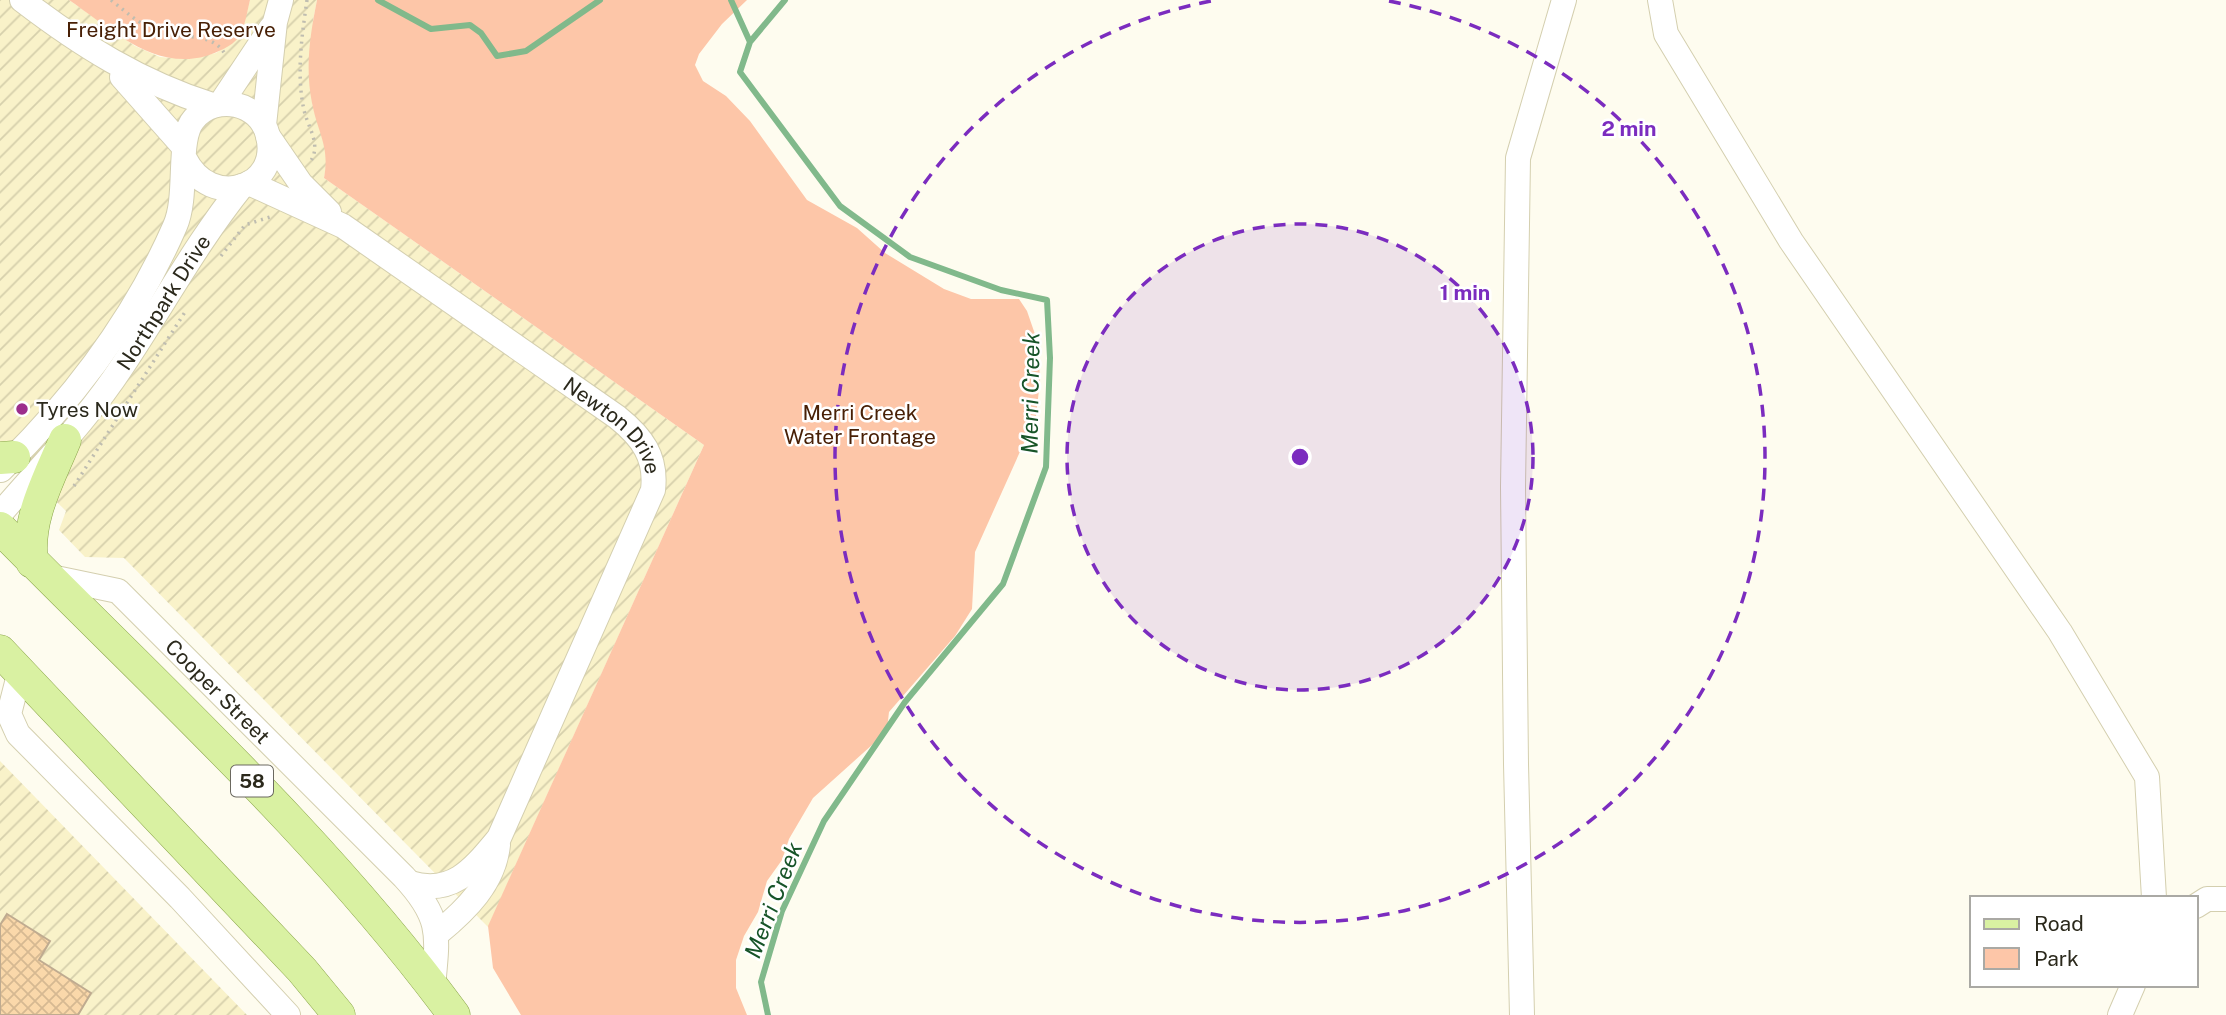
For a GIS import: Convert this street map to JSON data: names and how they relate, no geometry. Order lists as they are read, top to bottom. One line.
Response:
{"streets":{"main road":["Cooper Street","58"],"street":["Northpark Drive","Newton Drive"]},"crossings":[["Northpark Drive","Newton Drive"],["Newton Drive","Cooper Street"]],"water":["Merri Creek"],"parks":["Freight Drive Reserve","Merri Creek Water Frontage"],"places":["Tyres Now"],"legend":["Road","Park"],"rings":["2 min","1 min"]}
